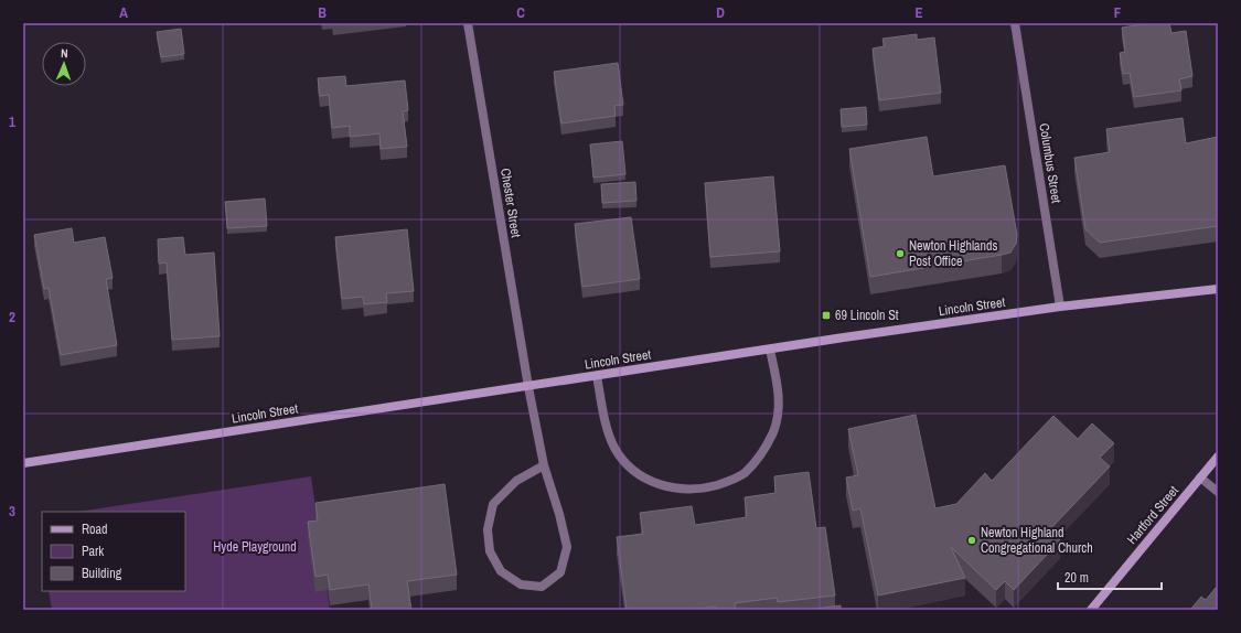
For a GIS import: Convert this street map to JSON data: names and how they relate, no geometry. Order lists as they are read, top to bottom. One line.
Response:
{"streets":{"street":["Columbus Street","Chester Street","Lincoln Street","Hartford Street"]},"crossings":[["Columbus Street","Lincoln Street"],["Chester Street","Lincoln Street"]],"parks":["Hyde Playground"],"places":{"other":["Newton Highlands Post Office","Newton Highland Congregational Church"],"transit":["69 Lincoln St"]},"legend":["Road","Park","Building"],"scale_bar":"20 m","north":"top","grid":{"columns":["A","B","C","D","E","F"],"rows":["1","2","3"]}}
